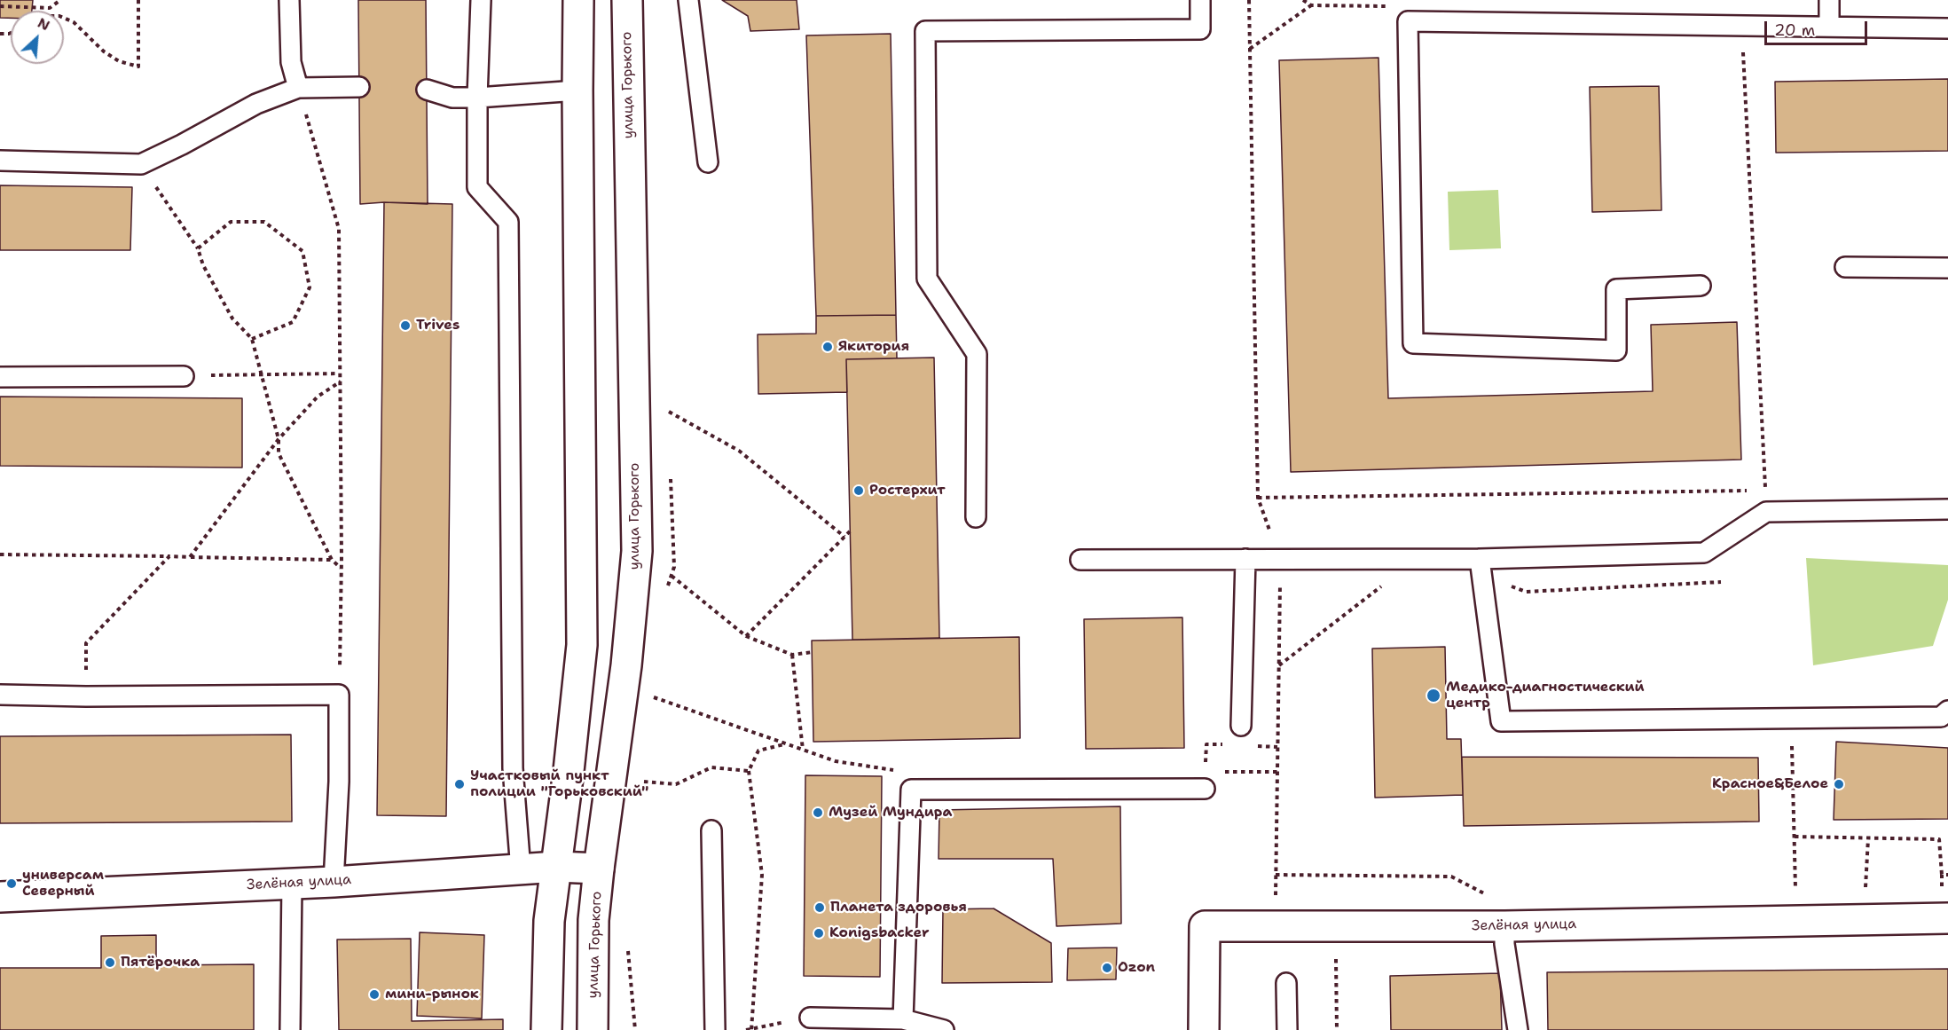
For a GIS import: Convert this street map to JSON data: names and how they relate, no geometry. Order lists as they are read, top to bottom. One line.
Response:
{"streets":{"main road":["улица Горького","Зелёная улица"]},"crossings":[["улица Горького","Зелёная улица"]],"places":["Trives","Якитория","Ростерхит","Медико-диагностический центр","Участковый пункт полиции \"Горьковский\"","Красное&Белое","Музей Мундира","универсам Северный","Планета здоровья","Konigsbacker","Пятёрочка","Ozon","мини-рынок"],"scale_bar":"20 m","north":"top right"}
